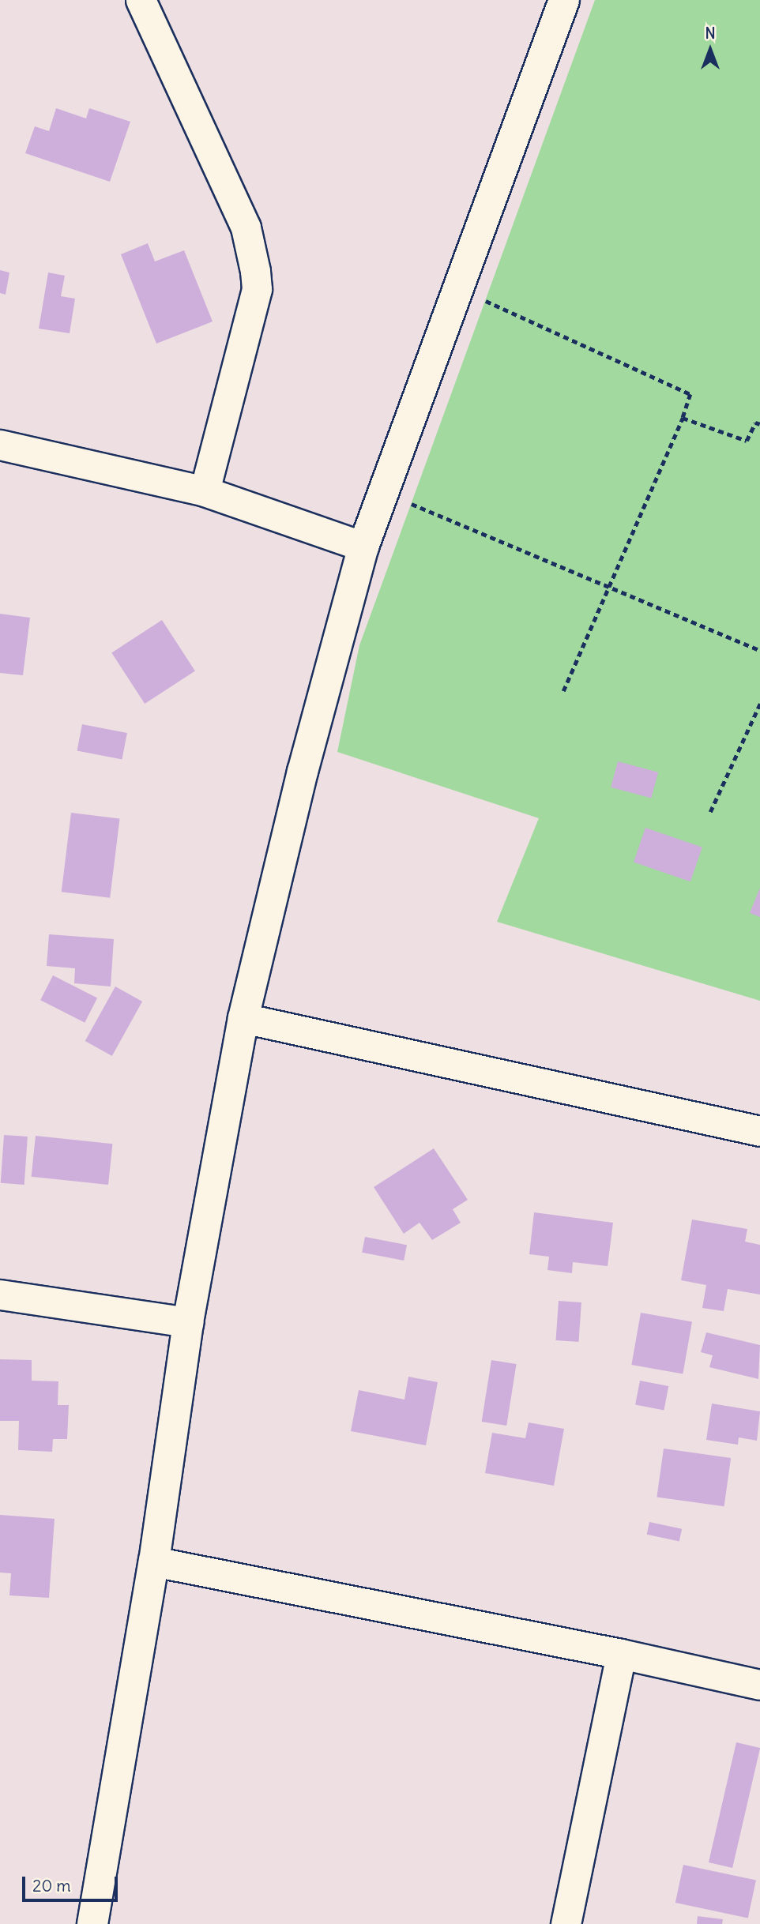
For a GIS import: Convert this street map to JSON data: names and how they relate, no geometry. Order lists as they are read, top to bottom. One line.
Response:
{"scale_bar":"20 m","north":"top"}
